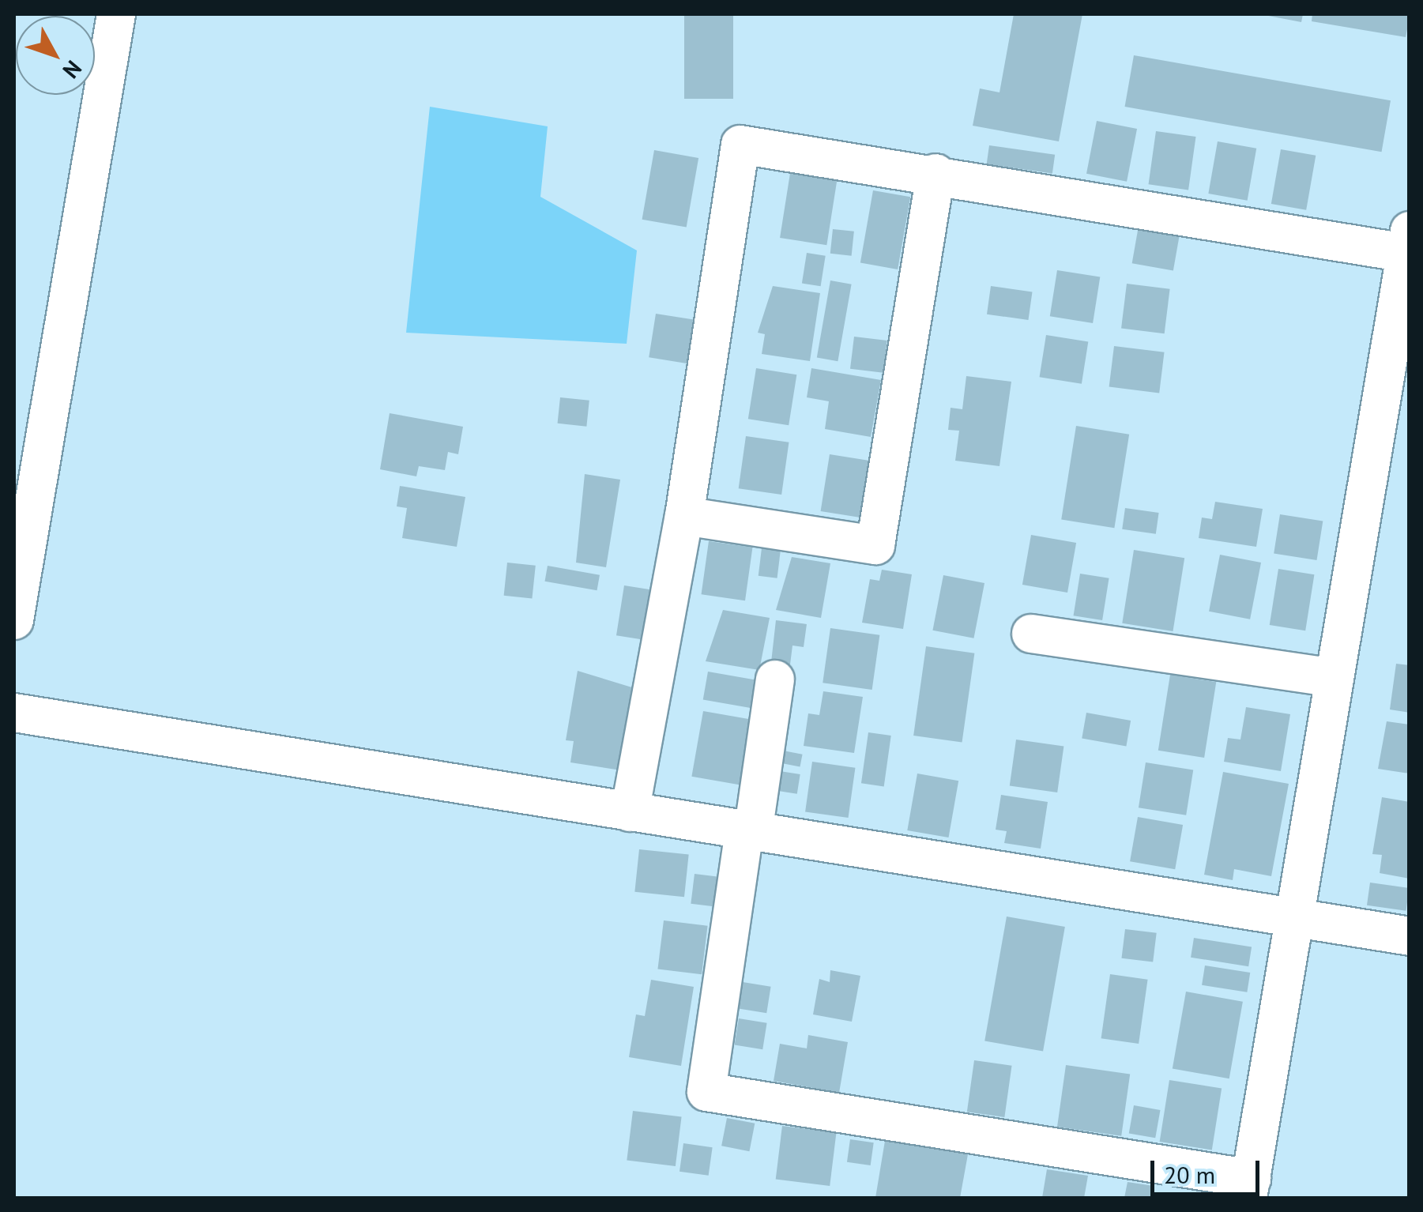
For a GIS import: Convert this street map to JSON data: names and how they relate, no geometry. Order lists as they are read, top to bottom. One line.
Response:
{"scale_bar":"20 m","north":"bottom right"}
